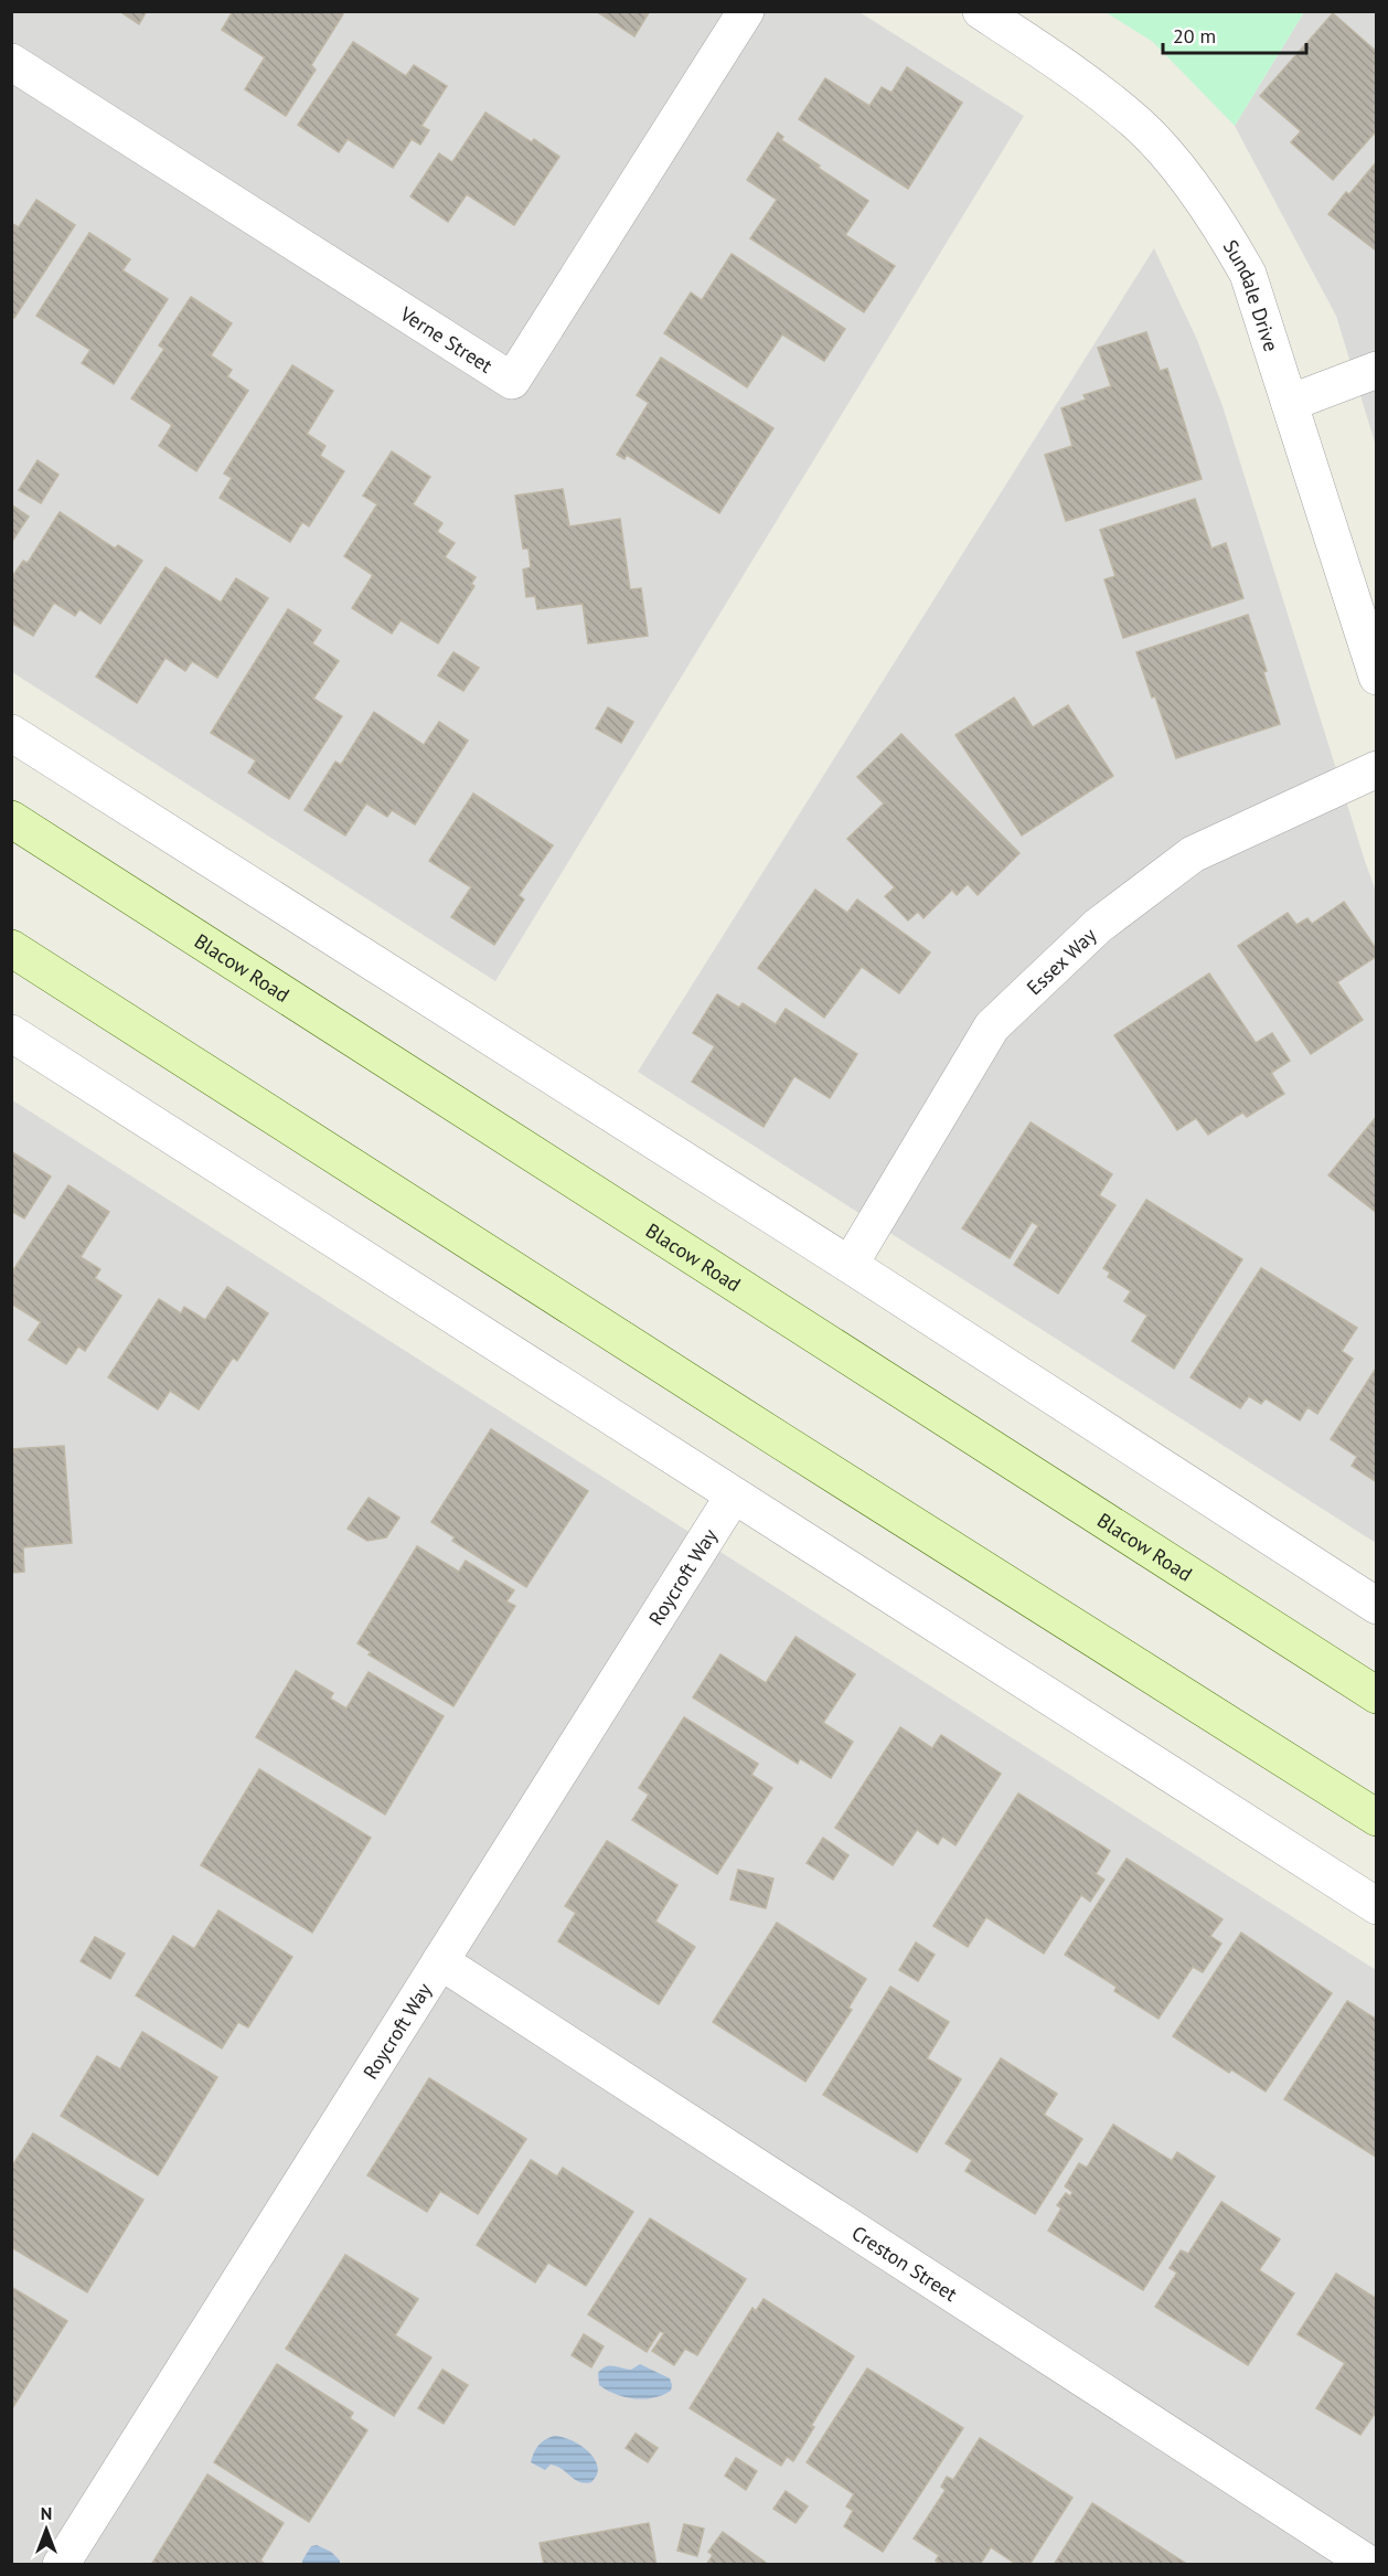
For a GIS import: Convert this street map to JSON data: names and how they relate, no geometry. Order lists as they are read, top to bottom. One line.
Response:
{"streets":{"main road":["Blacow Road"],"street":["Sundale Drive","Verne Street","Essex Way","Roycroft Way","Creston Street"]},"crossings":[["Roycroft Way","Creston Street"]],"scale_bar":"20 m","north":"top"}
